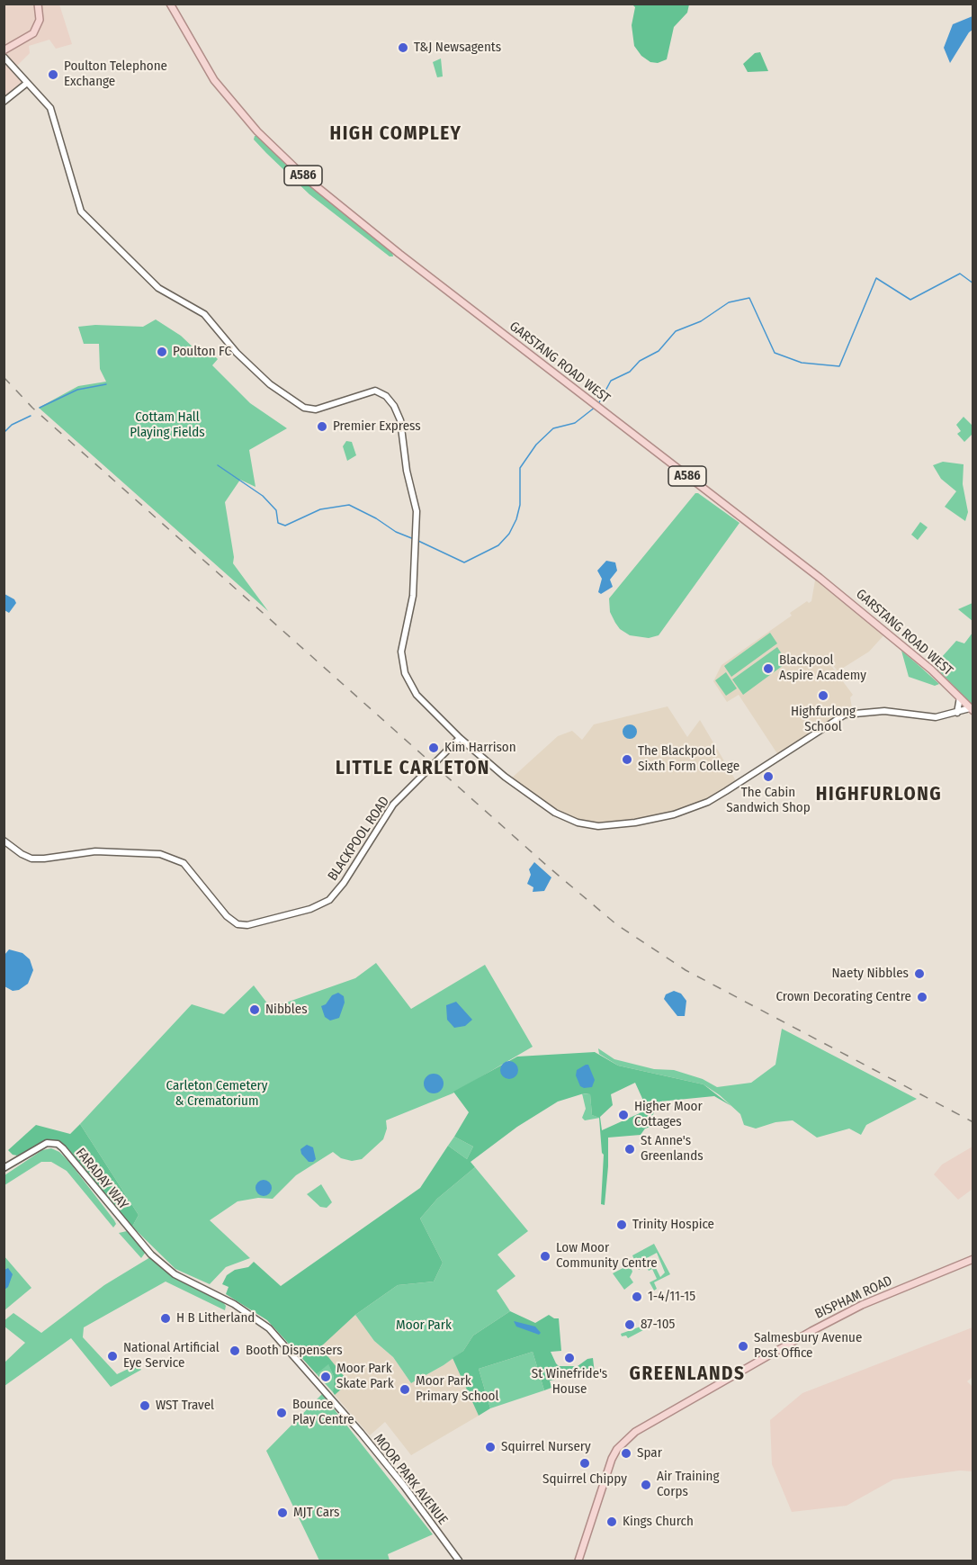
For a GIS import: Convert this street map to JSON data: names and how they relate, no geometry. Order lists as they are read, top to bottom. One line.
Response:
{"streets":{"main road":["A586","GARSTANG ROAD WEST","BISPHAM ROAD"],"street":["BLACKPOOL ROAD","FARADAY WAY","MOOR PARK AVENUE"]},"crossings":[["FARADAY WAY","MOOR PARK AVENUE"]],"districts":["HIGH COMPLEY","LITTLE CARLETON","HIGHFURLONG","GREENLANDS"],"parks":["Cottam Hall Playing Fields","Carleton Cemetery & Crematorium","Moor Park"],"places":["T&J Newsagents","Poulton Telephone Exchange","Poulton FC","Premier Express","Blackpool Aspire Academy","Highfurlong School","Kim Harrison","The Blackpool Sixth Form College","The Cabin Sandwich Shop","Naety Nibbles","Crown Decorating Centre","Nibbles","Higher Moor Cottages","St Anne's Greenlands","Trinity Hospice","Low Moor Community Centre","1-4/11-15","H B Litherland","87-105","Salmesbury Avenue Post Office","Booth Dispensers","National Artificial Eye Service","St Winefride's House","Moor Park Skate Park","Moor Park Primary School","WST Travel","Bounce Play Centre","Squirrel Nursery","Spar","Squirrel Chippy","Air Training Corps","MJT Cars","Kings Church"]}
